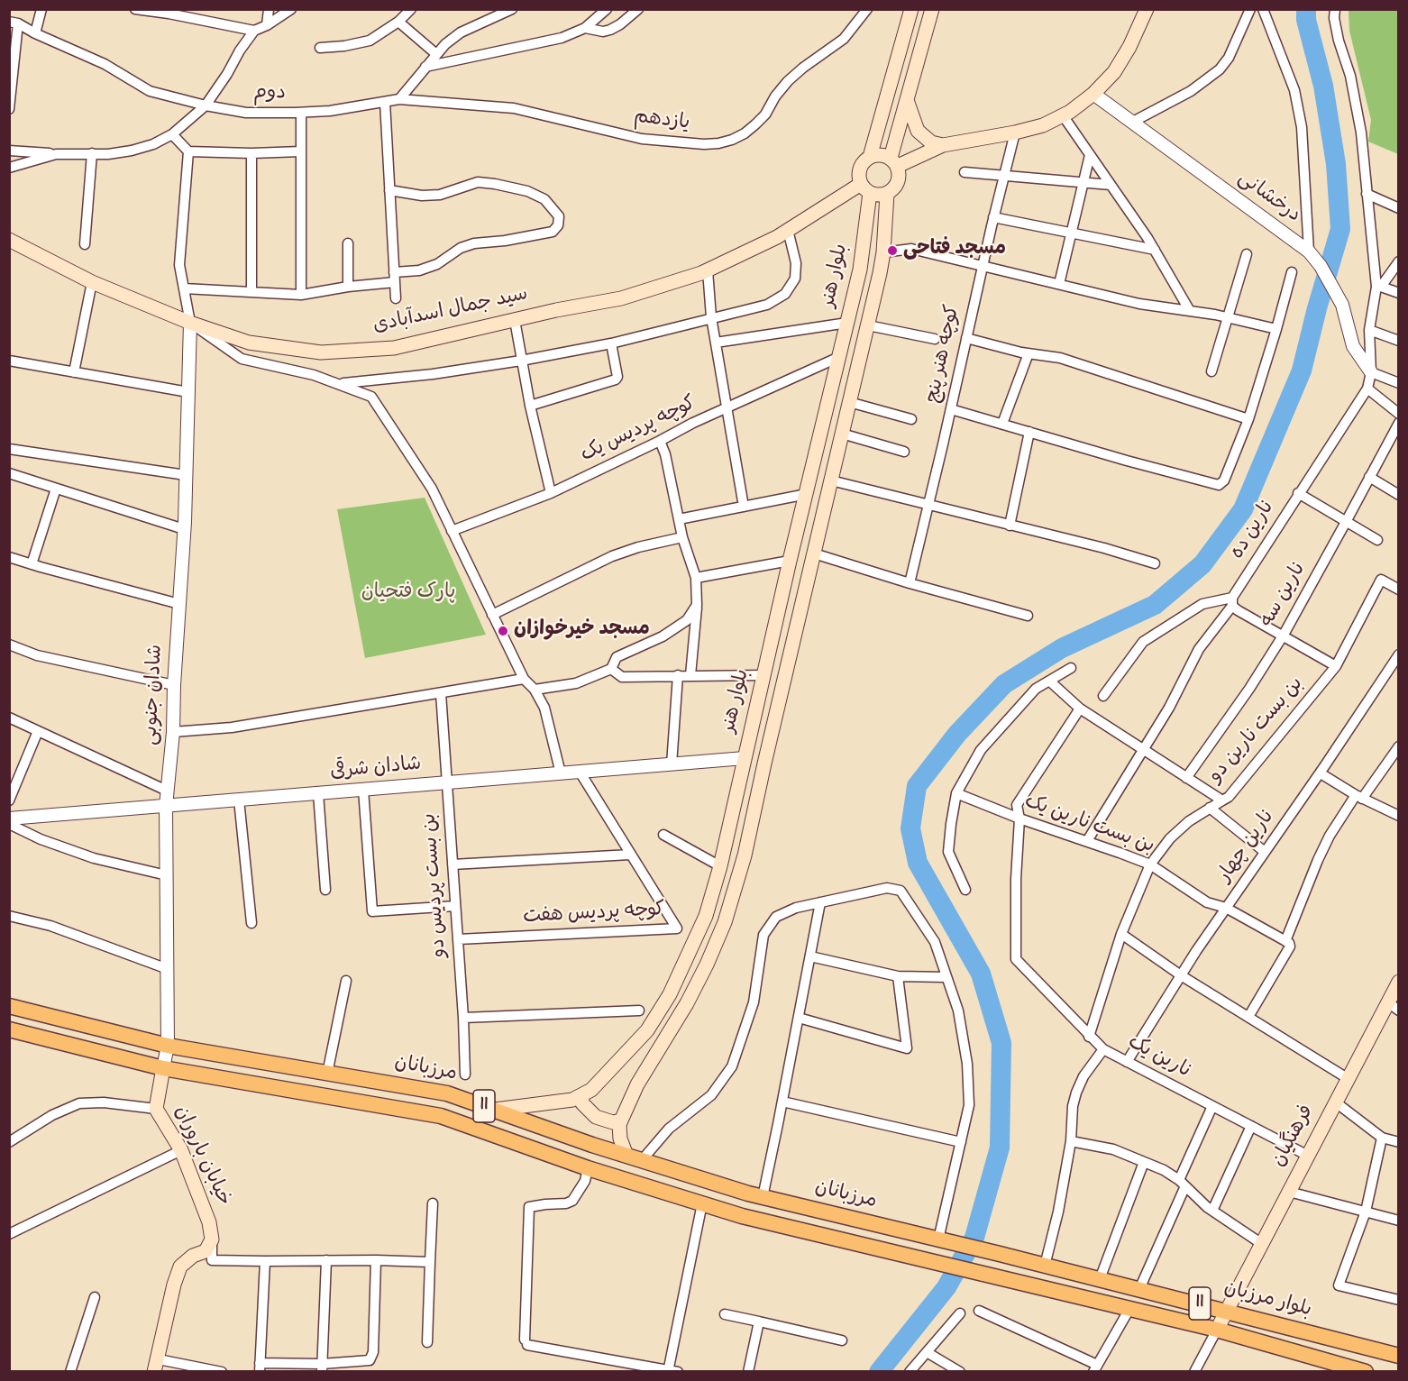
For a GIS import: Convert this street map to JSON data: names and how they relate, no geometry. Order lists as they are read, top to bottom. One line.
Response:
{"streets":{"main road":["بلوار هنر","سید جمال اسدآبادی","مرزبانان","11","فرهنگیان","خیابان باروران","بلوار مرزبان"],"street":["دوم","یازدهم","درخشانی","کوچه هنر پنج","کوچه پردیس یک","نارین ده","نارین سه","شادان جنوبی","بن بست نارین دو","شادان شرقی","بن بست نارین یک","نارین چهار","بن بست پردیس دو","کوچه پردیس هفت","نارین یک"]},"crossings":[["دوم","یازدهم"],["درخشانی","نارین ده"],["بلوار هنر","سید جمال اسدآبادی"],["بلوار هنر","کوچه پردیس یک"],["بلوار هنر","شادان شرقی"],["بلوار هنر","مرزبانان"],["سید جمال اسدآبادی","شادان جنوبی"],["نارین ده","بن بست نارین دو"],["نارین ده","بن بست نارین یک"],["نارین سه","بن بست نارین دو"],["شادان جنوبی","شادان شرقی"],["شادان جنوبی","مرزبانان"],["شادان جنوبی","خیابان باروران"],["شادان شرقی","بن بست پردیس دو"],["شادان شرقی","کوچه پردیس هفت"],["بن بست نارین یک","نارین چهار"],["بن بست نارین یک","نارین یک"],["نارین چهار","نارین یک"],["بن بست پردیس دو","کوچه پردیس هفت"],["نارین یک","فرهنگیان"],["مرزبانان","خیابان باروران"],["مرزبانان","بلوار مرزبان"],["فرهنگیان","بلوار مرزبان"]],"parks":["پارک فتحیان"],"places":["مسجد فتاحی","مسجد خیرخوازان"]}
